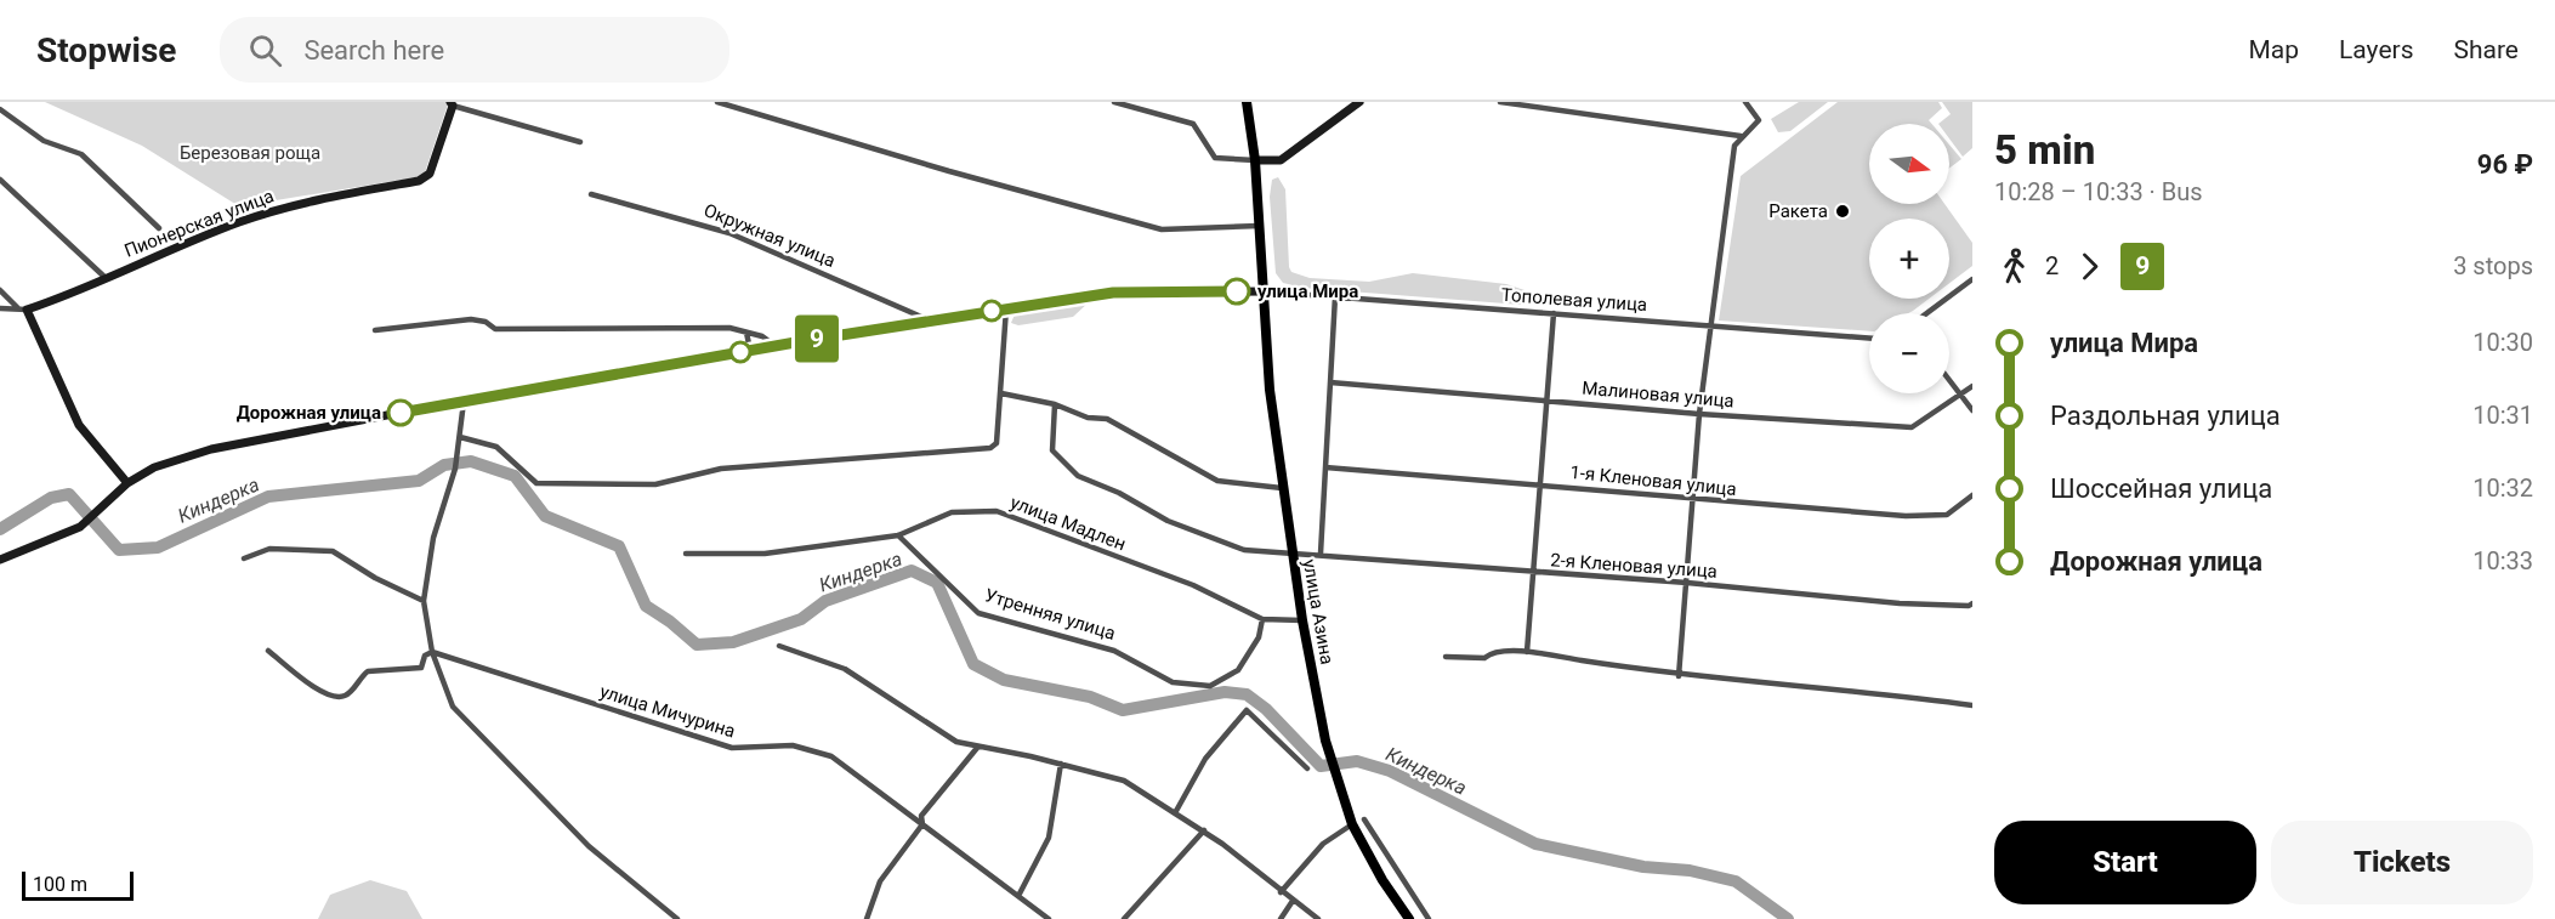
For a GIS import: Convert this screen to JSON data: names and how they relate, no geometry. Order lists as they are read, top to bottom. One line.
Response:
{"streets":{"main road":["улица Азина"],"street":["Пионерская улица","Окружная улица","Тополевая улица","Малиновая улица","1-я Кленовая улица","улица Мадлен","2-я Кленовая улица","Утренняя улица","улица Мичурина"]},"crossings":[["Тополевая улица","улица Азина"],["улица Мадлен","улица Азина"],["улица Мадлен","Утренняя улица"],["2-я Кленовая улица","улица Азина"]],"water":["Киндерка"],"parks":["Березовая роща"],"places":["Ракета","улица Мира","Дорожная улица"],"lines":["bus line 9"],"scale_bar":"100 m","north":"right","page":{"header":"Stopwise","search":"Search here","nav":["Map","Layers","Share"],"on_map":"9","heading":["5 min","10:28 – 10:33 · Bus","96 ₽"],"map_buttons":["+","−"],"legs":["2","9","3 stops"],"list":[{"name":"улица Мира","value":"10:30"},{"name":"Раздольная улица","value":"10:31"},{"name":"Шоссейная улица","value":"10:32"},{"name":"Дорожная улица","value":"10:33"}],"buttons":["Start","Tickets"],"scale":"100 m"}}
